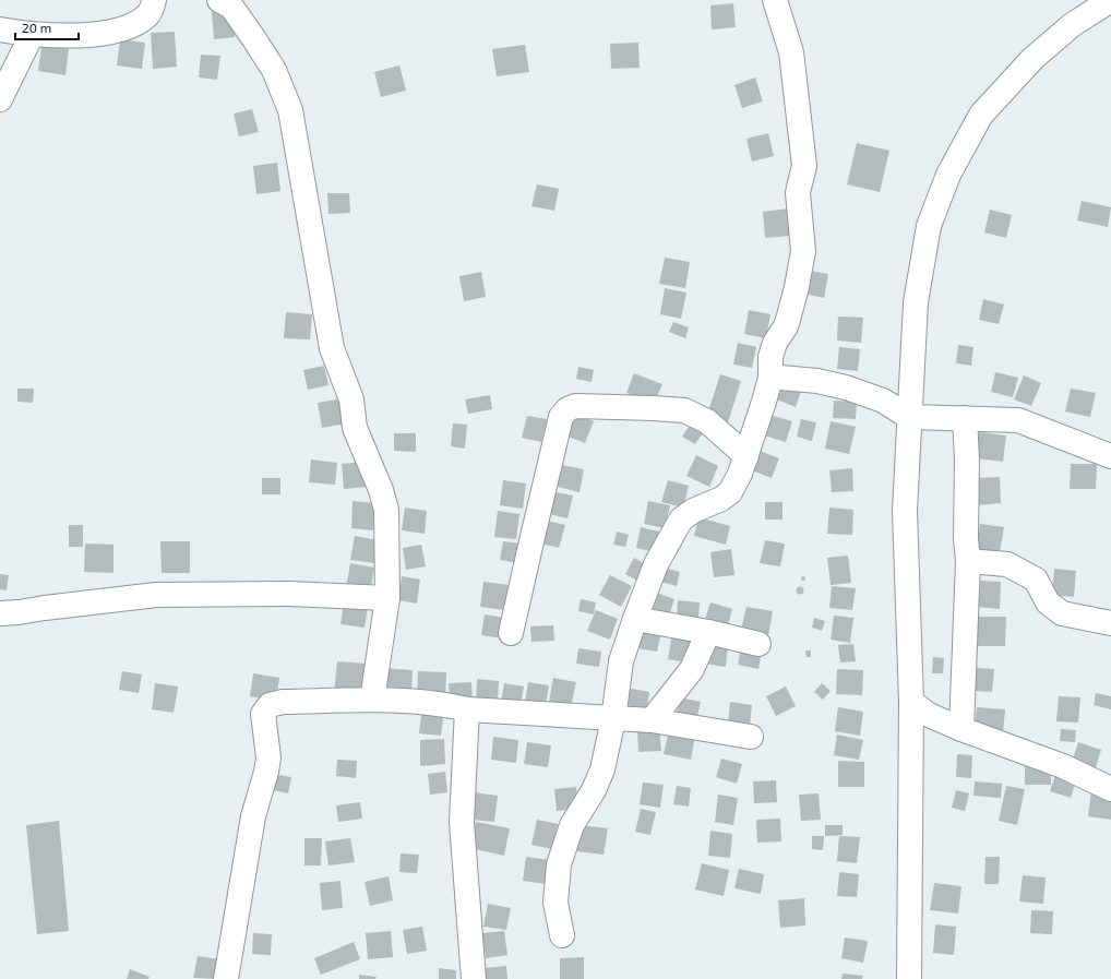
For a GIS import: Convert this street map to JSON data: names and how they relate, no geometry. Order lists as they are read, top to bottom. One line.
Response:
{"scale_bar":"20 m"}
